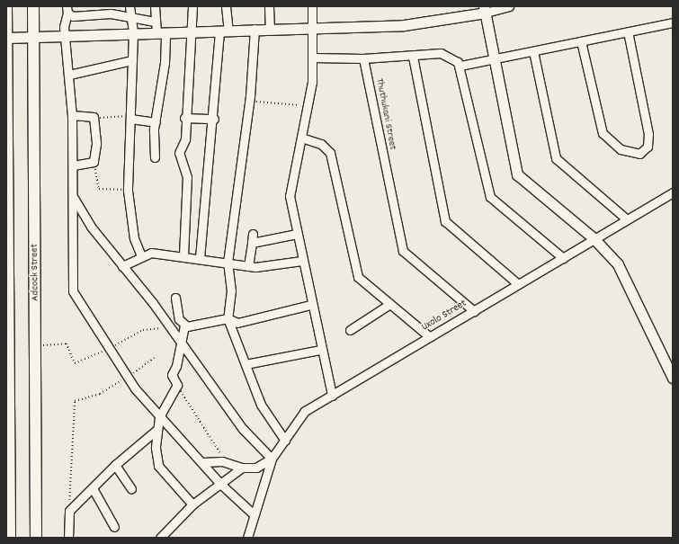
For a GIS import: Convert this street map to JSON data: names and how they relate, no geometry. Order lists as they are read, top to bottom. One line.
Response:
{"streets":{"main road":["Adcock Street"],"street":["Thuthukani Street","Uxolo Street"]},"crossings":[["Thuthukani Street","Uxolo Street"]]}
